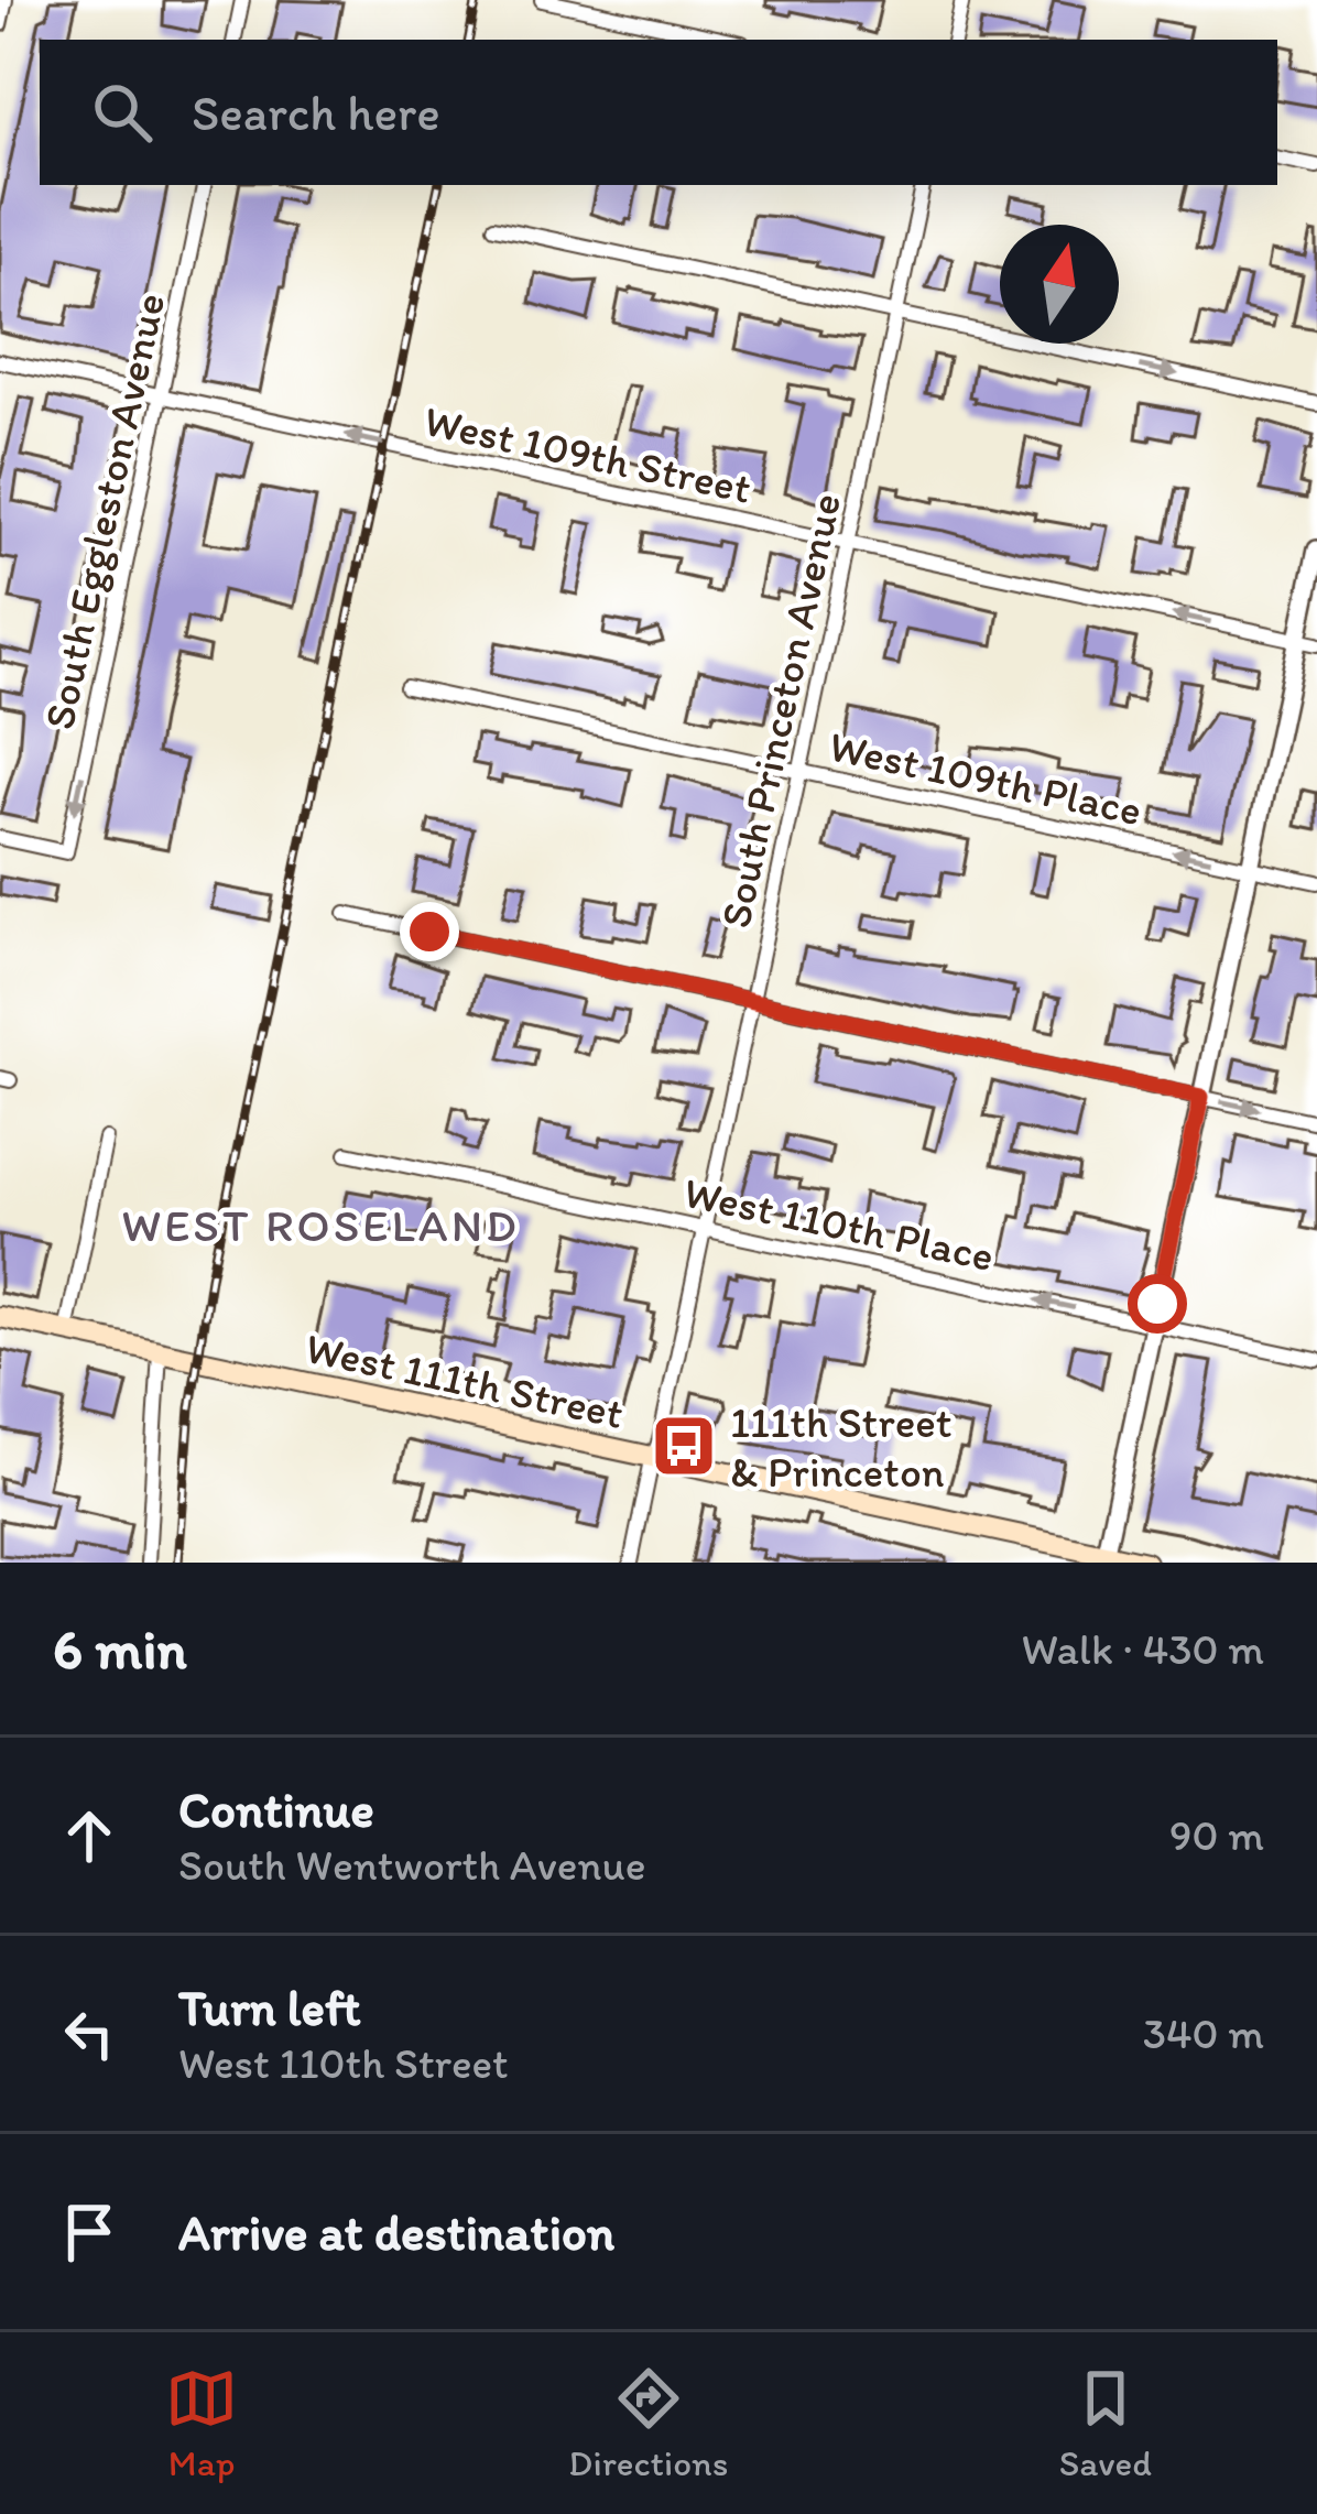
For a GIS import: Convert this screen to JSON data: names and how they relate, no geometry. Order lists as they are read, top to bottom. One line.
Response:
{"streets":{"main road":["West 111th Street"],"street":["West 109th Street","South Eggleston Avenue","South Princeton Avenue","West 109th Place","West 110th Place"]},"crossings":[["West 109th Street","South Eggleston Avenue"],["West 109th Street","South Princeton Avenue"],["South Princeton Avenue","West 109th Place"],["South Princeton Avenue","West 110th Place"],["South Princeton Avenue","West 111th Street"]],"one_way":["West 109th Street","South Eggleston Avenue","West 109th Place","West 110th Place"],"districts":["WEST ROSELAND"],"places":{"bus stop":["111th Street & Princeton"]},"north":"top","page":{"search":"Search here","heading":["6 min","Walk · 430 m"],"list":[["Continue","South Wentworth Avenue","90 m"],["Turn left","West 110th Street","340 m"],"Arrive at destination"],"nav":["Map","Directions","Saved"]}}
